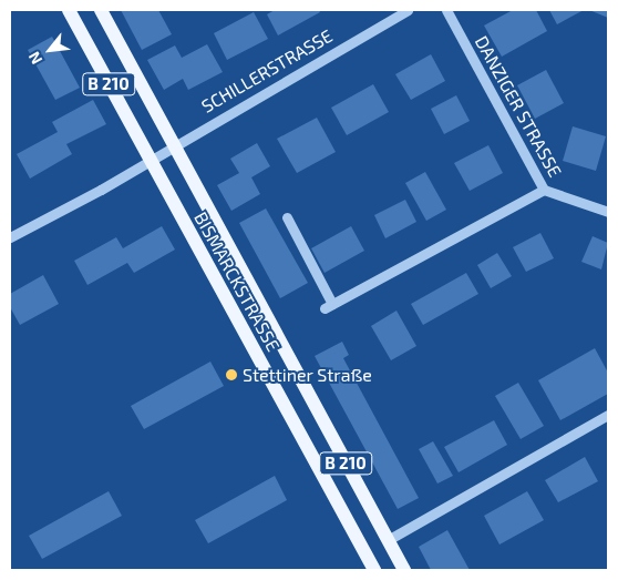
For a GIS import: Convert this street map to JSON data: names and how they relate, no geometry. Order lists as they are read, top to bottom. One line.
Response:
{"streets":{"main road":["B 210","BISMARCKSTRASSE"],"street":["SCHILLERSTRASSE","DANZIGER STRASSE"]},"crossings":[["SCHILLERSTRASSE","BISMARCKSTRASSE"]],"places":["Stettiner Straße"],"north":"bottom left"}
